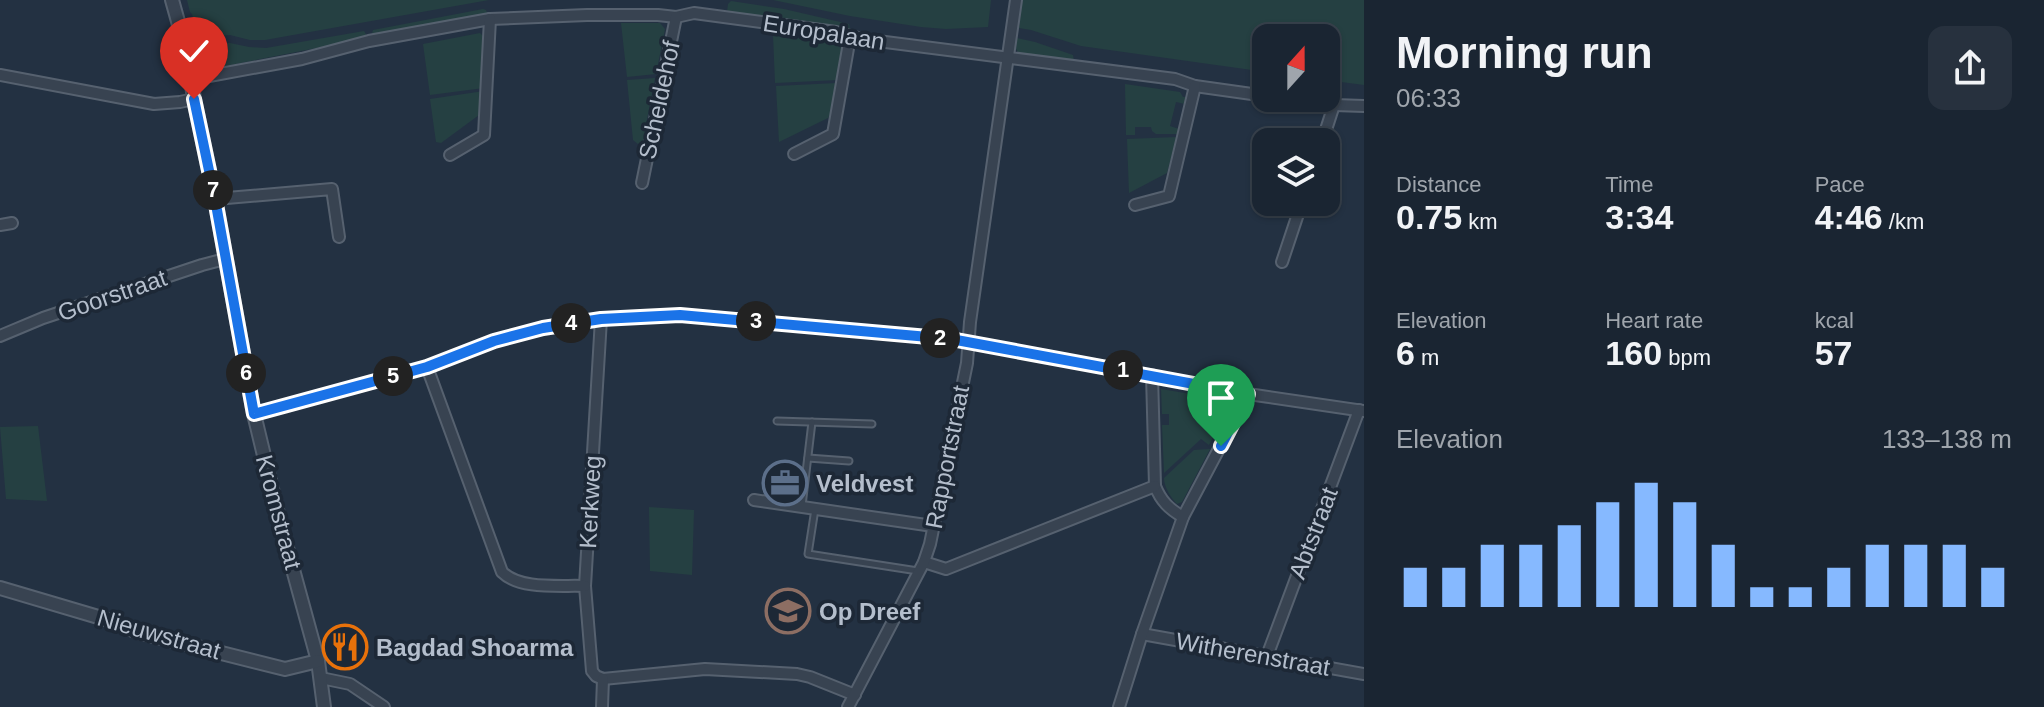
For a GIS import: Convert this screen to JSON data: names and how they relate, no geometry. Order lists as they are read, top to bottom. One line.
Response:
{"streets":{"street":["Europalaan","Scheldehof","Goorstraat","Rapportstraat","Kerkweg","Kromstraat","Abtstraat","Nieuwstraat","Witherenstraat"]},"crossings":[["Europalaan","Scheldehof"],["Europalaan","Rapportstraat"],["Europalaan","Kromstraat"],["Goorstraat","Kromstraat"],["Kromstraat","Nieuwstraat"],["Abtstraat","Witherenstraat"]],"places":{"office":["Veldvest"],"school or university":["Op Dreef"],"restaurant":["Bagdad Shoarma"]},"north":"top","page":{"heading":["Morning run","06:33"],"stats":[["Distance","0.75 km"],["Time","3:34"],["Pace","4:46 /km"],["Elevation","6 m"],["Heart rate","160 bpm"],["kcal","57"]],"pins":["7","3","4","2","1","6","5"],"chart":["Elevation","133–138 m"]}}
